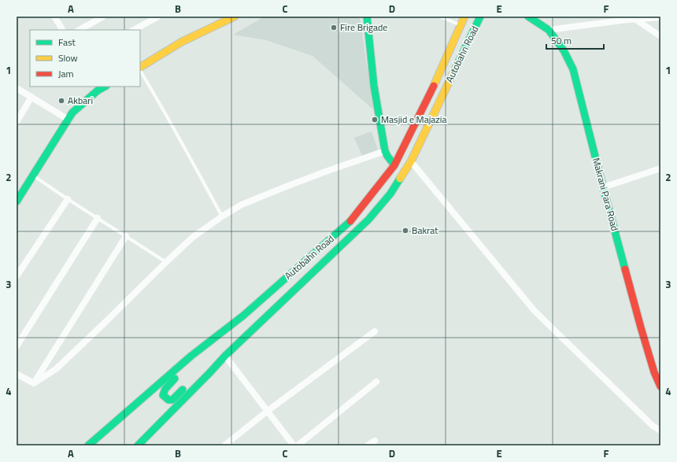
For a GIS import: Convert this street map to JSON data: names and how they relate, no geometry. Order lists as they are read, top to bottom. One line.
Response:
{"streets":{"main road":["Autobahn Road","Makrani Para Road"]},"places":["Fire Brigade","Akbari","Masjid e Majazia","Bakrat"],"legend":["Fast","Slow","Jam"],"scale_bar":"50 m","grid":{"columns":["A","B","C","D","E","F"],"rows":["1","2","3","4"]}}
